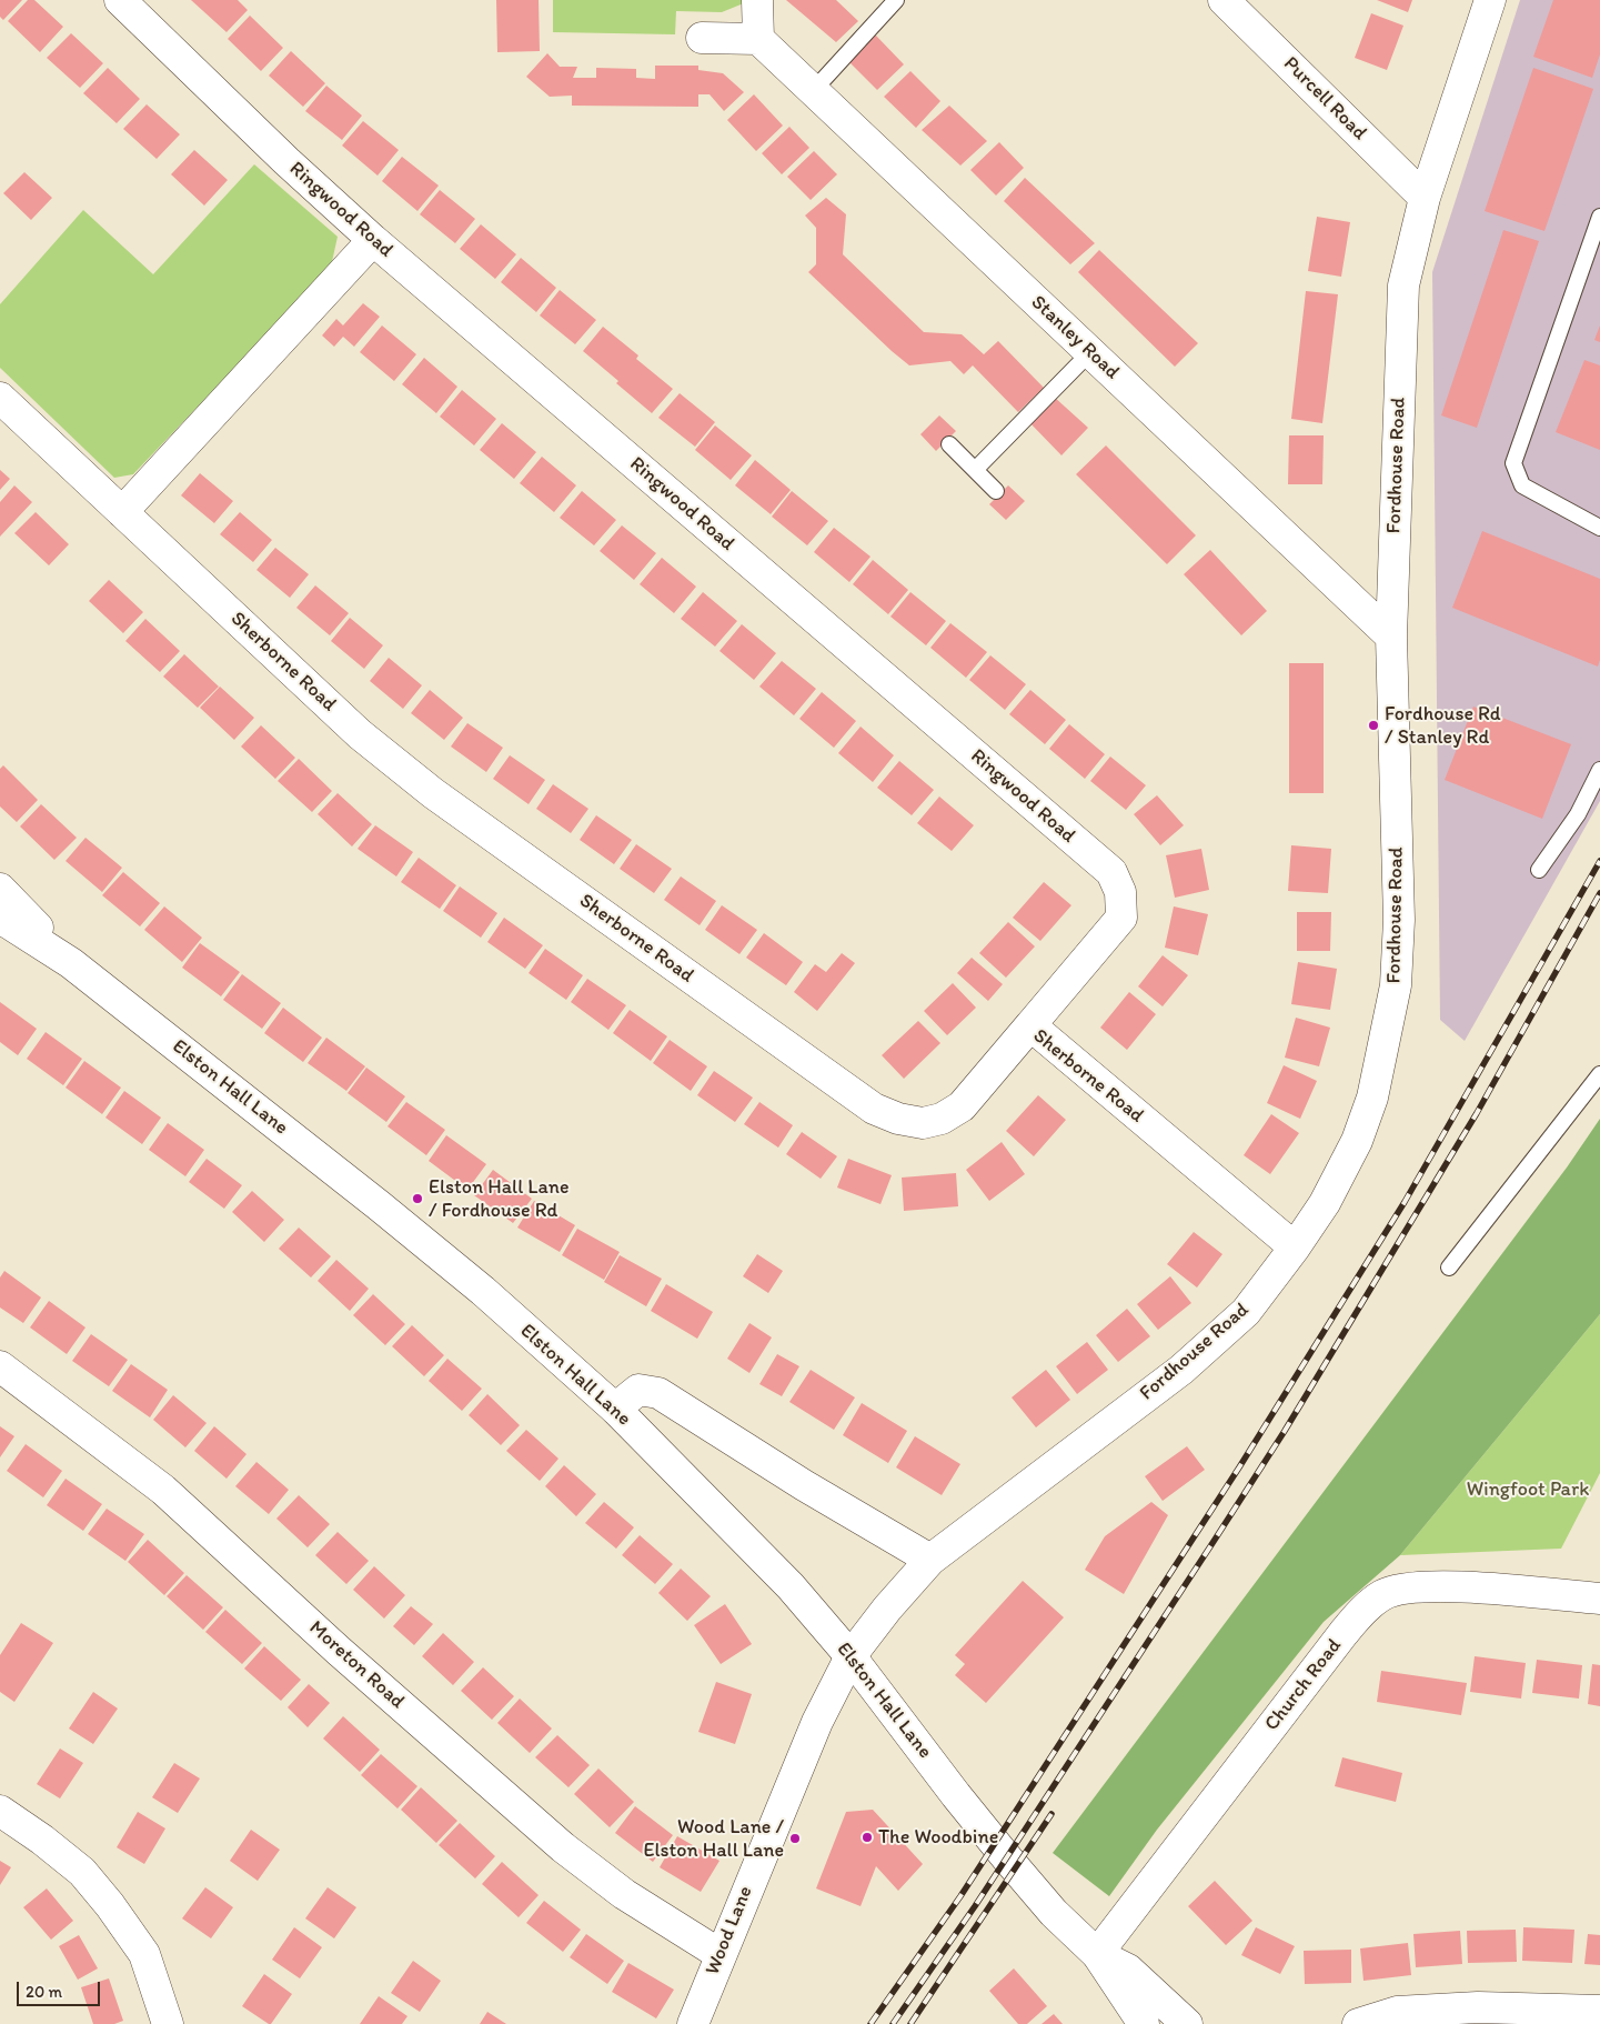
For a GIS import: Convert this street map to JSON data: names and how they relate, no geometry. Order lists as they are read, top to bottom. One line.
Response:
{"streets":{"street":["Purcell Road","Ringwood Road","Stanley Road","Fordhouse Road","Sherborne Road","Elston Hall Lane","Moreton Road","Church Road","Wood Lane"]},"crossings":[["Purcell Road","Fordhouse Road"],["Ringwood Road","Sherborne Road"],["Stanley Road","Fordhouse Road"],["Fordhouse Road","Sherborne Road"],["Fordhouse Road","Elston Hall Lane"],["Fordhouse Road","Wood Lane"],["Elston Hall Lane","Church Road"],["Elston Hall Lane","Wood Lane"],["Moreton Road","Wood Lane"]],"parks":["Wingfoot Park"],"places":["Fordhouse Rd / Stanley Rd","Elston Hall Lane / Fordhouse Rd","The Woodbine","Wood Lane / Elston Hall Lane"],"scale_bar":"20 m"}
